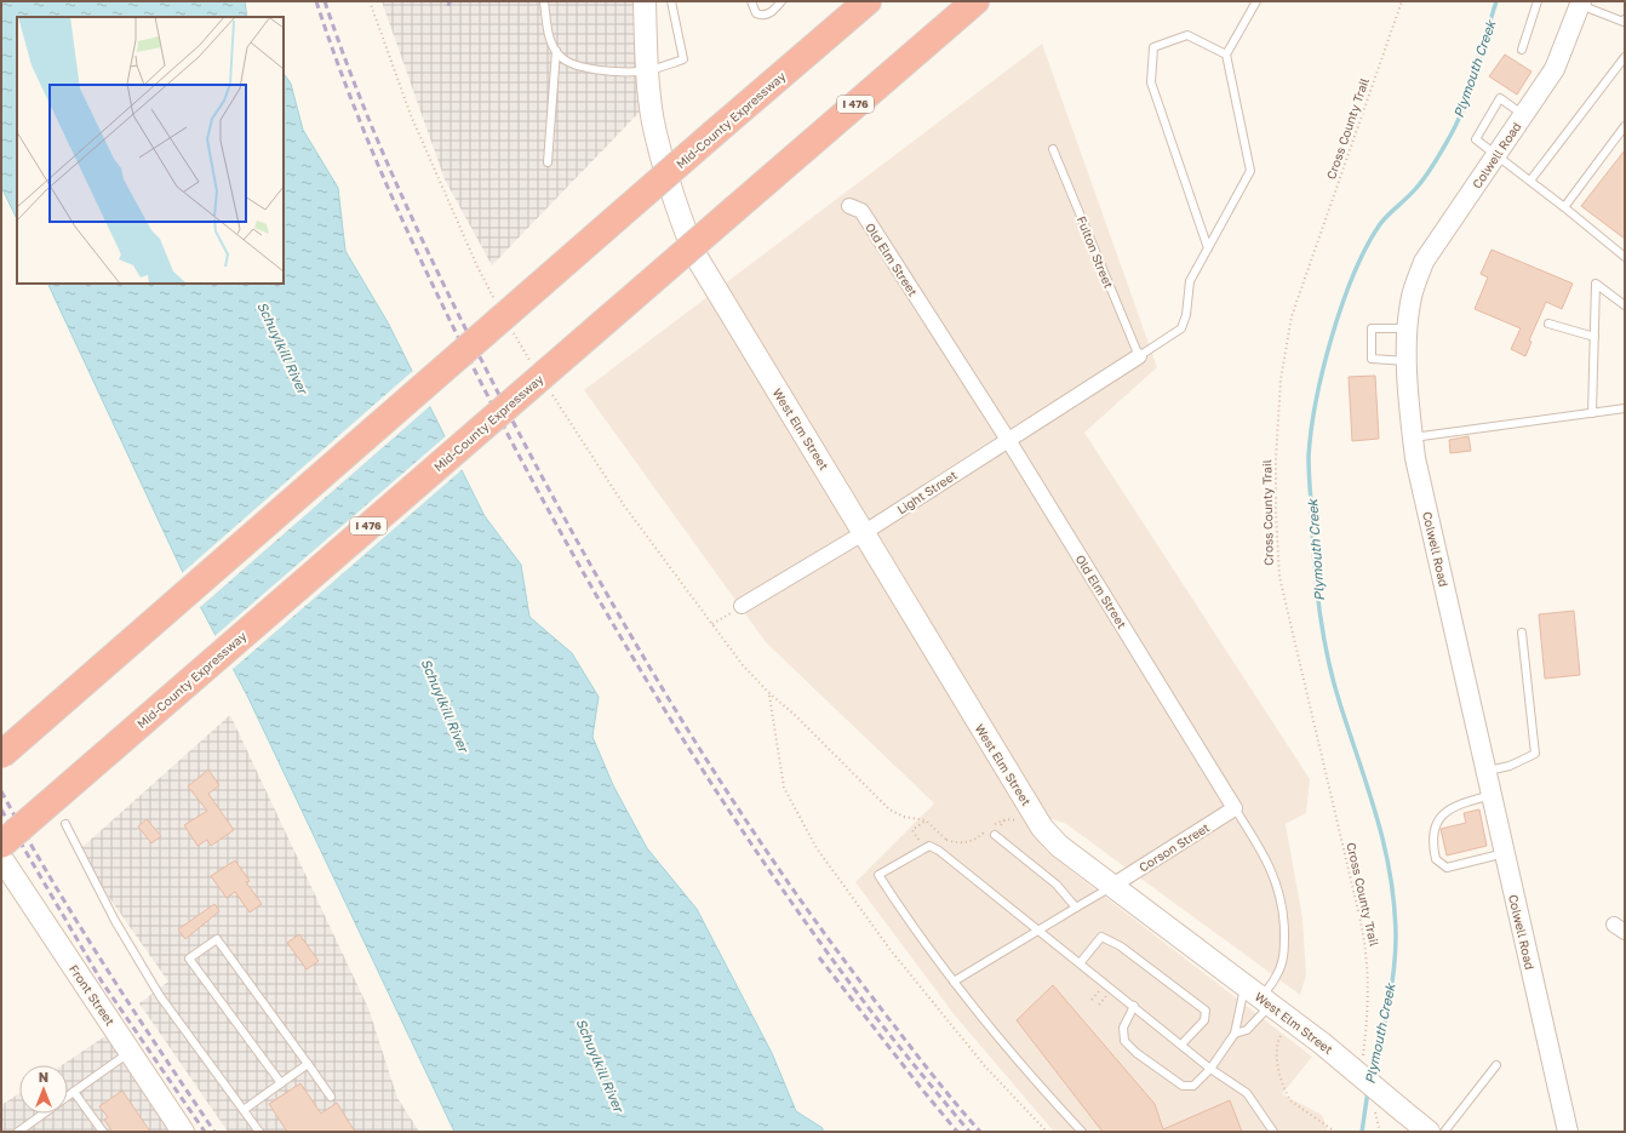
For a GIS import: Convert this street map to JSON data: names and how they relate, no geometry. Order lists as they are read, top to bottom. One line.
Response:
{"streets":{"highway":["I 476","Mid-County Expressway"],"main road":["West Elm Street","Front Street"],"street":["Colwell Road","Old Elm Street","Light Street","Corson Street"],"lane":["Fulton Street"],"path":["Cross County Trail"]},"crossings":[["Fulton Street","Light Street"],["Old Elm Street","West Elm Street"],["Old Elm Street","Light Street"],["Old Elm Street","Corson Street"],["West Elm Street","Light Street"],["West Elm Street","Corson Street"]],"water":["Plymouth Creek","Schuylkill River"],"north":"top"}
